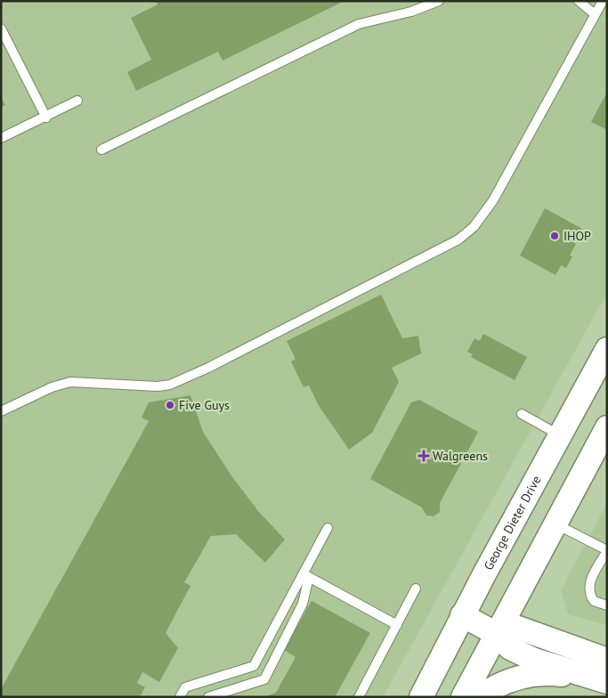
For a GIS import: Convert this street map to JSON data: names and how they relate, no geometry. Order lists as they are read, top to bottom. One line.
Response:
{"streets":{"main road":["George Dieter Drive"]},"places":{"other":["IHOP","Five Guys"],"health":["Walgreens"]}}
